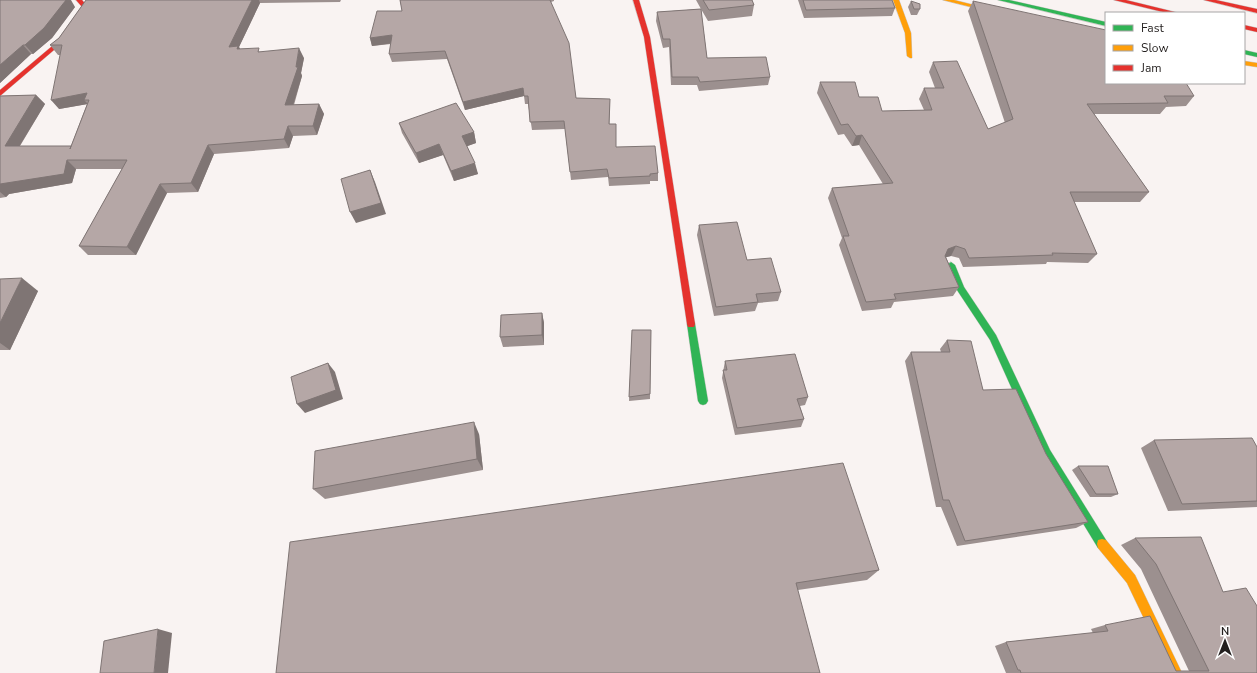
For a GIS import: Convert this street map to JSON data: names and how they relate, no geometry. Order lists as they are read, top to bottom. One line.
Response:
{"legend":["Fast","Slow","Jam"],"north":"top"}
